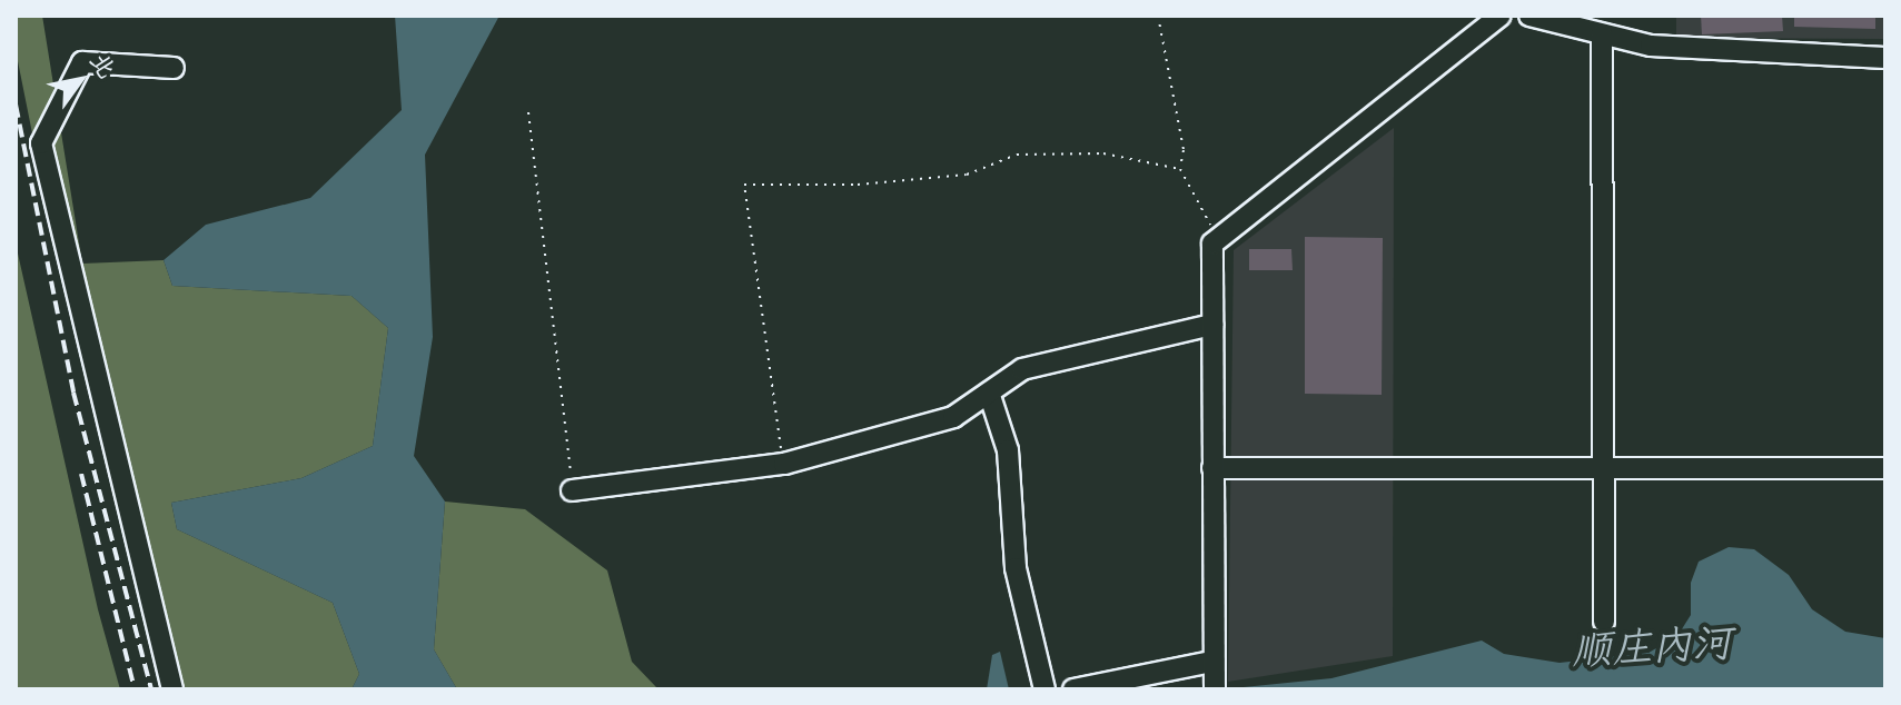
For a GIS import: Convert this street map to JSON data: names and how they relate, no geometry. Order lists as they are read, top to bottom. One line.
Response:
{"water":["顺庄内河"],"north":"top right"}
